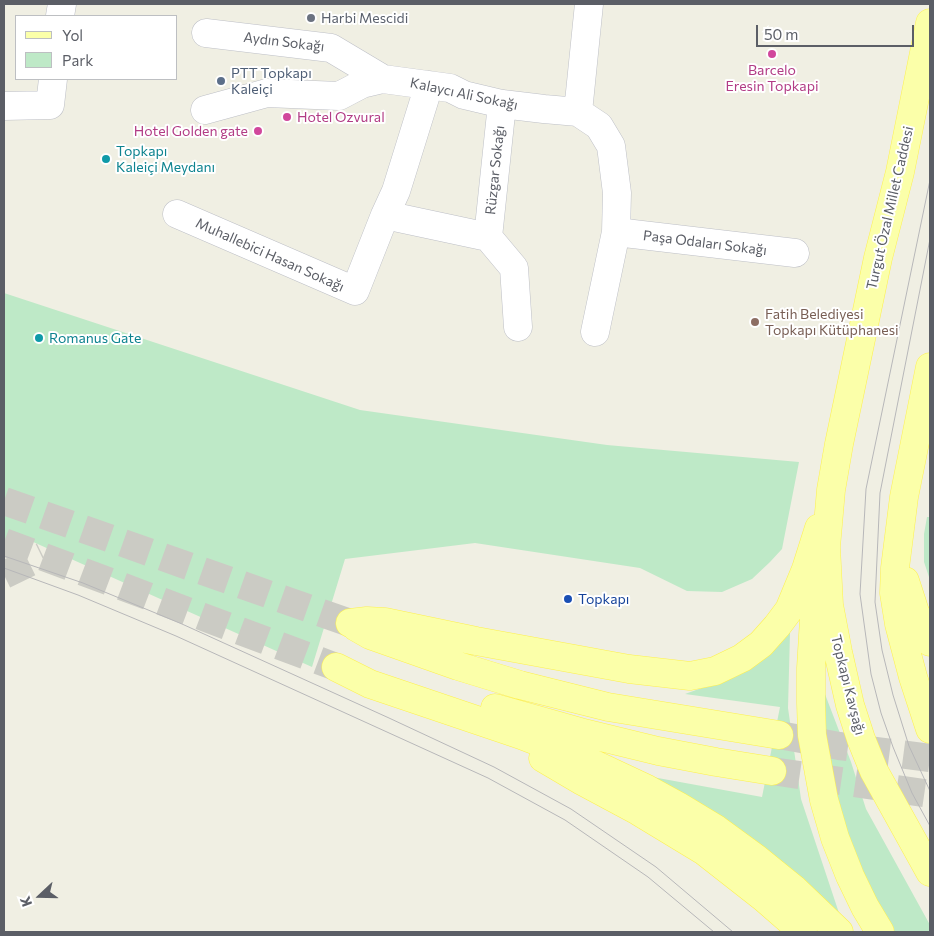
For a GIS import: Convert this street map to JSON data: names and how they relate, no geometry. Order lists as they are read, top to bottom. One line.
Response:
{"streets":{"main road":["Turgut Özal Millet Caddesi","Topkapı Kavşağı"],"street":["Aydın Sokağı","Kalaycı Ali Sokağı","Rüzgar Sokağı","Paşa Odaları Sokağı","Muhallebici Hasan Sokağı"]},"crossings":[["Aydın Sokağı","Kalaycı Ali Sokağı"],["Kalaycı Ali Sokağı","Rüzgar Sokağı"],["Kalaycı Ali Sokağı","Muhallebici Hasan Sokağı"],["Turgut Özal Millet Caddesi","Topkapı Kavşağı"]],"places":["Harbi Mescidi","Barcelo Eresin Topkapi","PTT Topkapı Kaleiçi","Hotel Ozvural","Hotel Golden gate","Topkapı Kaleiçi Meydanı","Fatih Belediyesi Topkapı Kütüphanesi","Romanus Gate","Topkapı"],"legend":["Yol","Park"],"scale_bar":"50 m","north":"left"}
